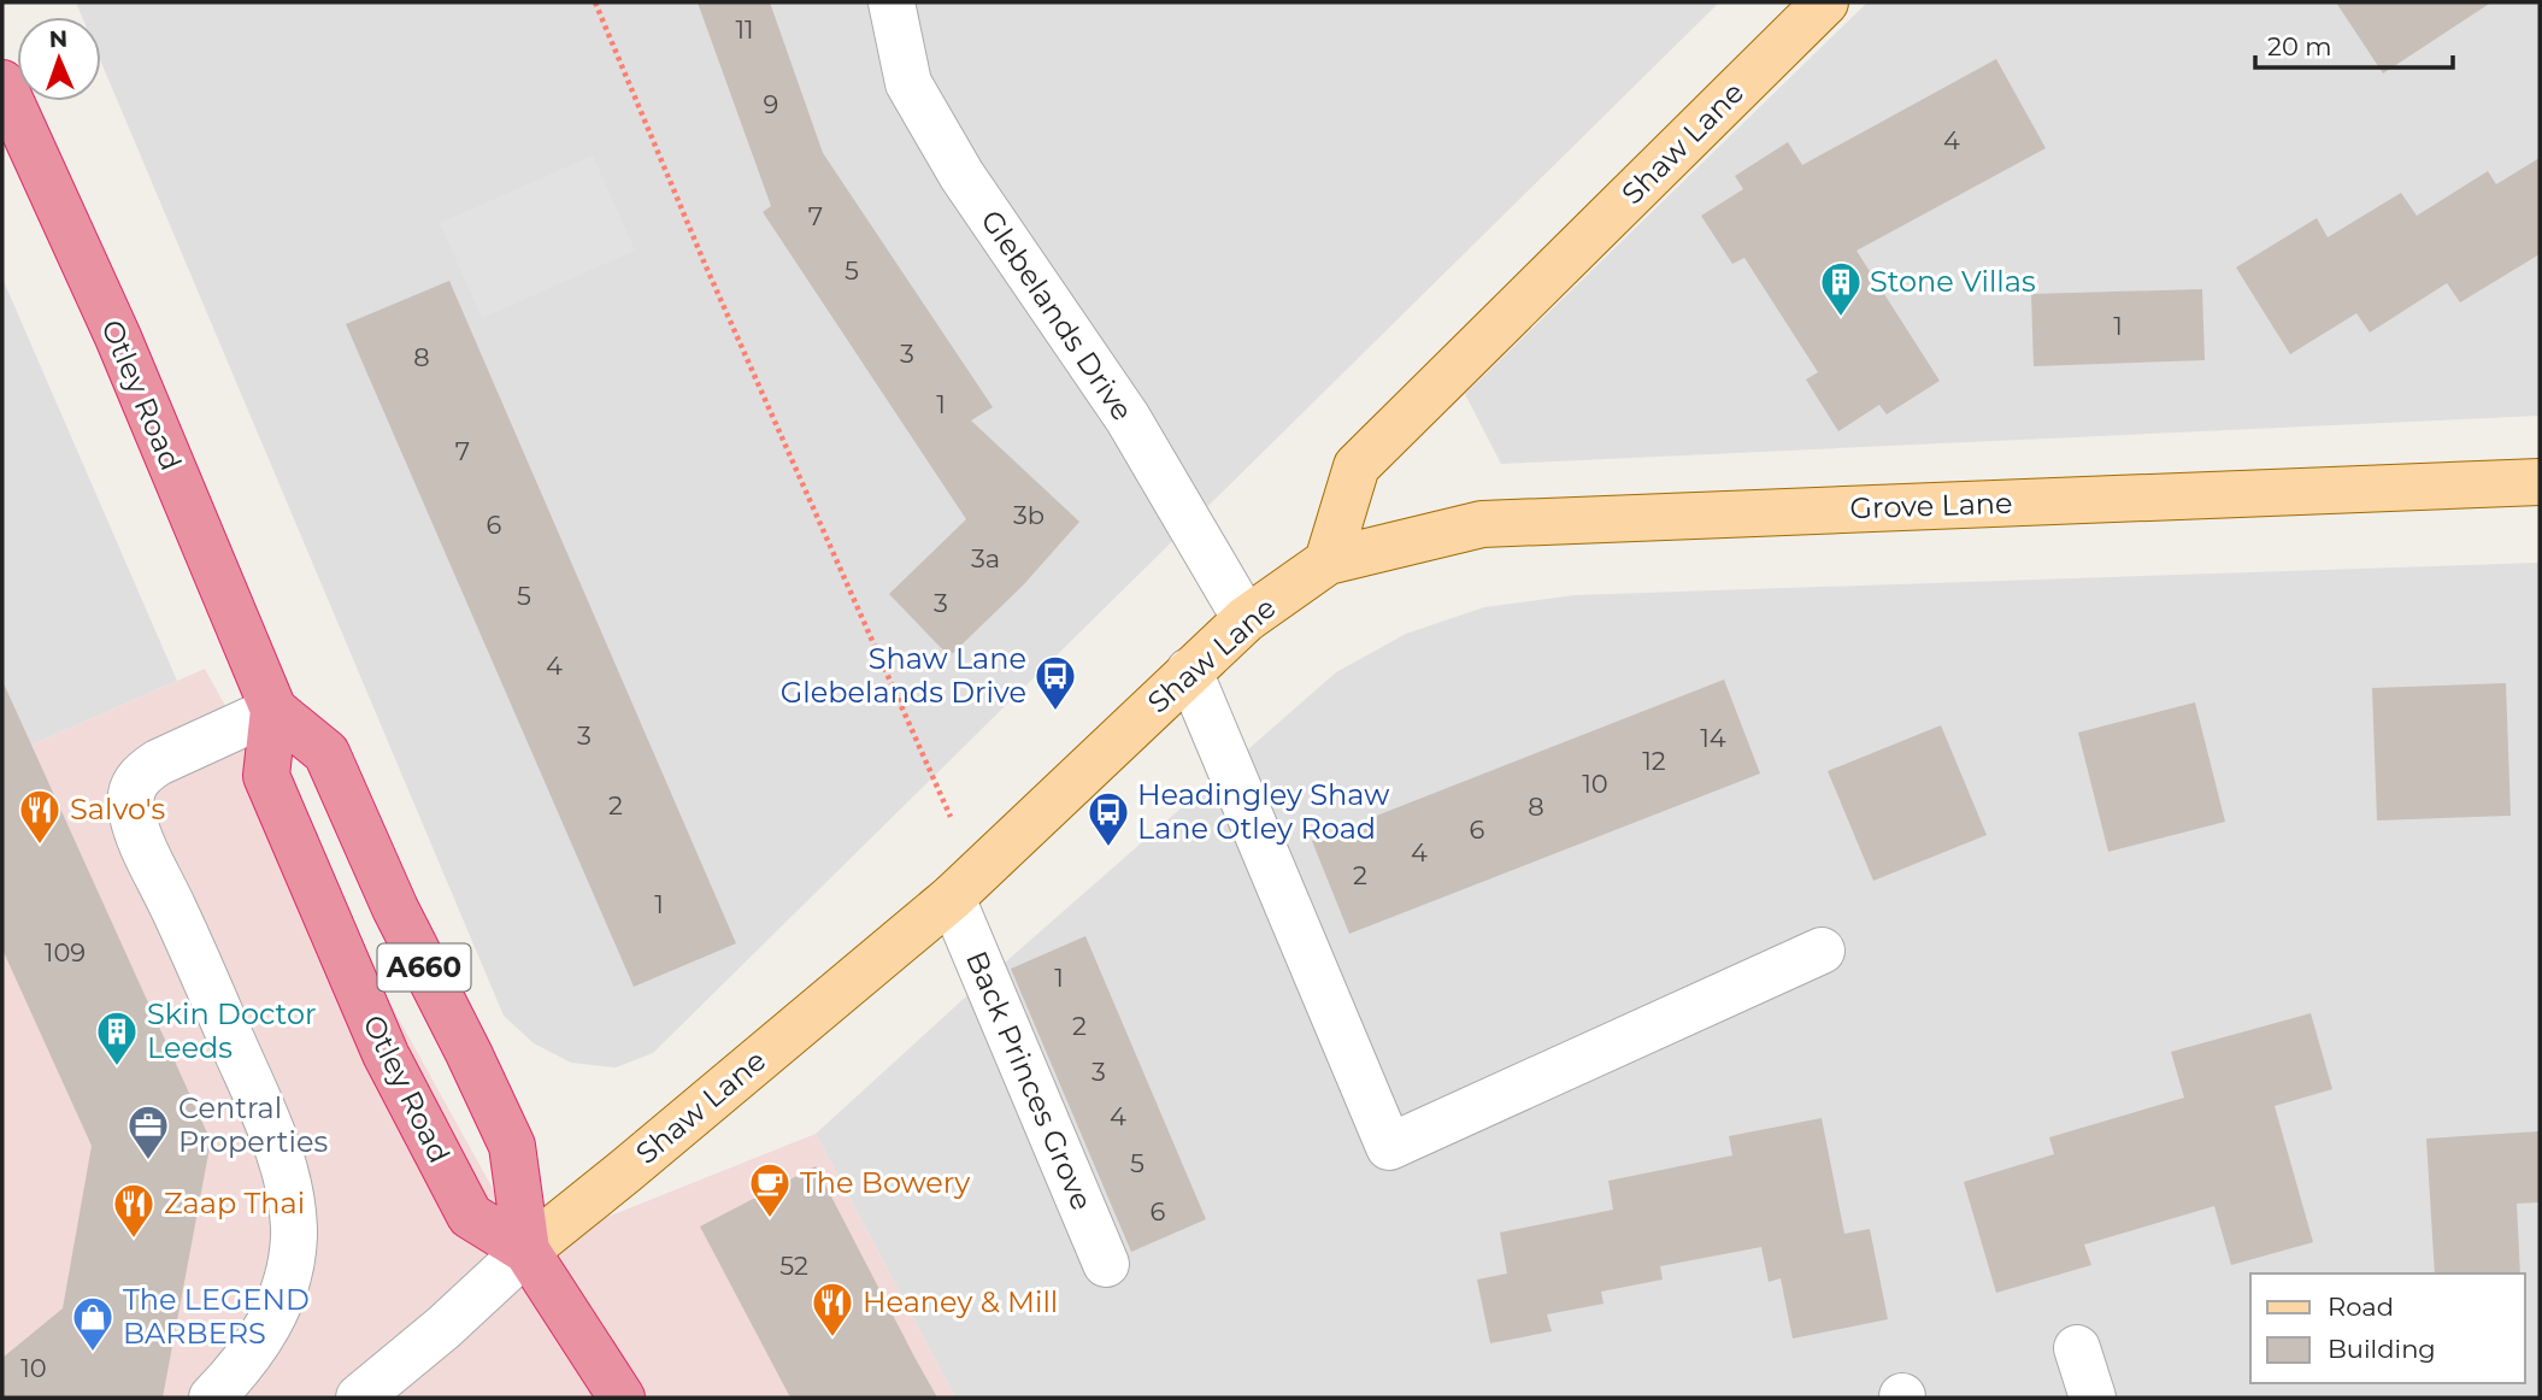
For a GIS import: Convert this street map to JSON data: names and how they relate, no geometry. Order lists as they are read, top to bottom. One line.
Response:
{"streets":{"highway":["Otley Road","A660"],"main road":["Shaw Lane","Grove Lane"],"street":["Glebelands Drive","Back Princes Grove"]},"crossings":[["Shaw Lane","Glebelands Drive"],["Shaw Lane","Otley Road"],["Shaw Lane","Grove Lane"],["Shaw Lane","Back Princes Grove"]],"places":{"building":["Stone Villas","Skin Doctor Leeds"],"bus stop":["Shaw Lane Glebelands Drive","Headingley Shaw Lane Otley Road"],"restaurant":["Salvo's","Zaap Thai","Heaney & Mill"],"office":["Central Properties"],"cafe":["The Bowery"],"shop":["The LEGEND BARBERS"]},"house_numbers":["11","9","4","7","5","1","3","8","1","7","3b","6","3a","5","3","4","3","14","12","10","2","8","6","4","2","1","109","1","2","3","4","5","6","52","10"],"legend":["Road","Building"],"scale_bar":"20 m","north":"top"}
